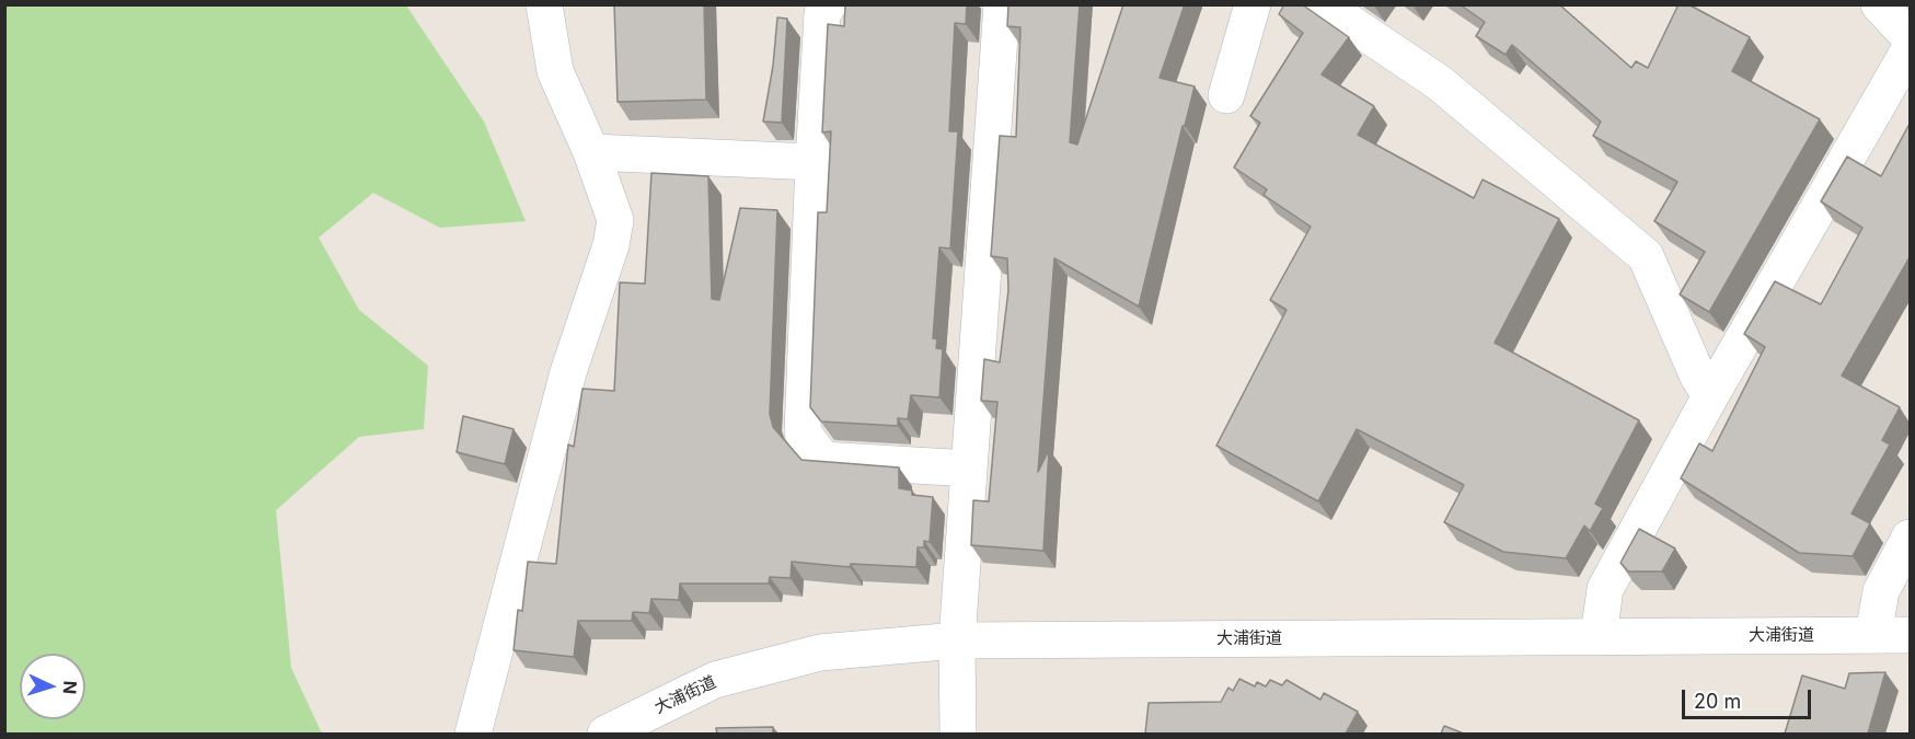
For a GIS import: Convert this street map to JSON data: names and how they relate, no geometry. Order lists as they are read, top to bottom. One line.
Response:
{"streets":{"street":["大浦街道"]},"scale_bar":"20 m","north":"right"}
